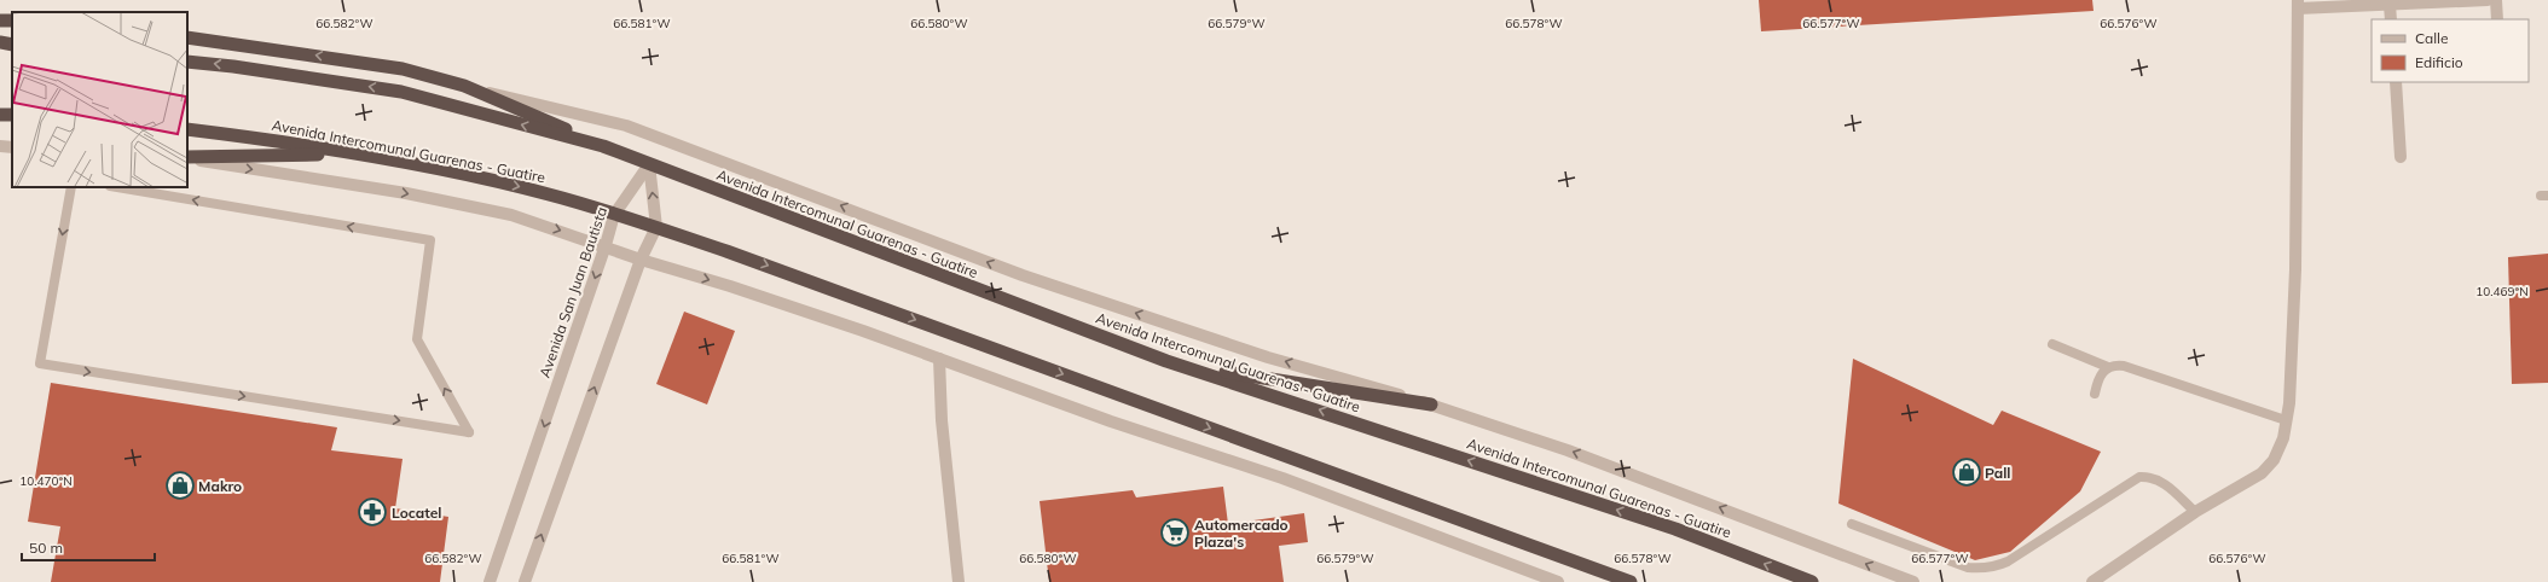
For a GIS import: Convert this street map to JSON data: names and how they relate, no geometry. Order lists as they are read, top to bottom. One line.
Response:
{"streets":{"highway":["Avenida Intercomunal Guarenas - Guatire"],"street":["Avenida San Juan Bautista"]},"crossings":[["Avenida Intercomunal Guarenas - Guatire","Avenida San Juan Bautista"]],"places":{"shop":["Pall","Makro"],"pharmacy":["Locatel"],"supermarket":["Automercado Plaza's"]},"legend":["Calle","Edificio"],"scale_bar":"50 m","coordinates":["66.582°W","66.580°W","66.579°W","66.581°W","66.578°W","66.577°W","66.576°W","10.469°N","10.470°N"]}
